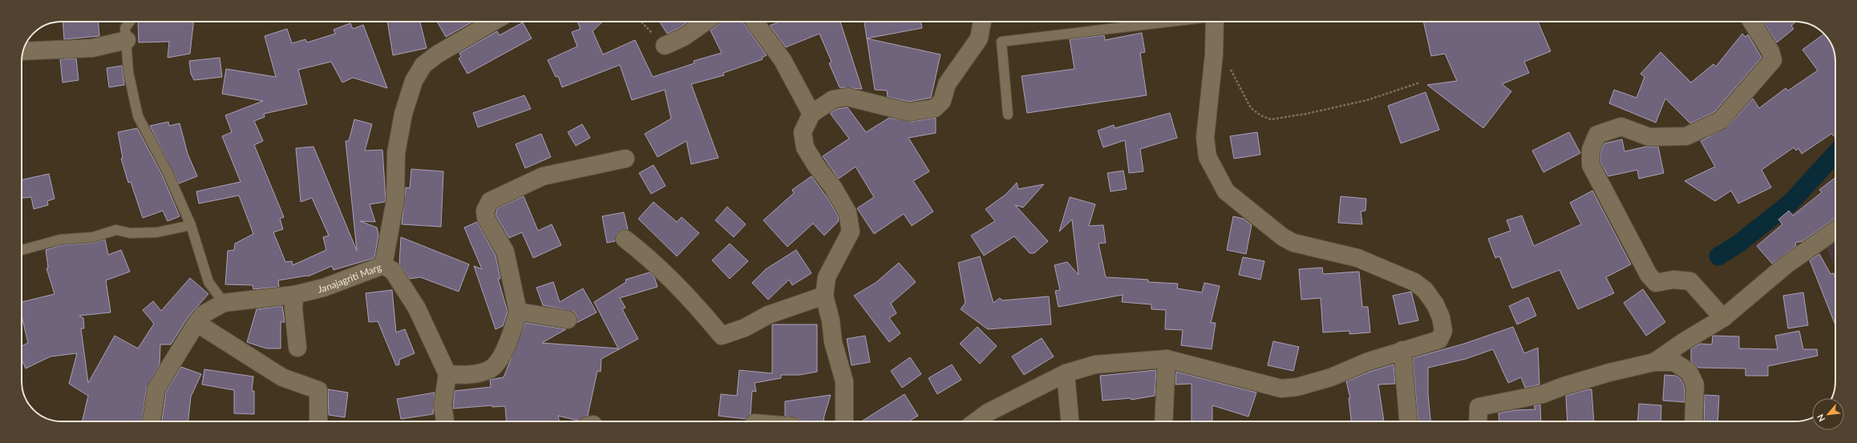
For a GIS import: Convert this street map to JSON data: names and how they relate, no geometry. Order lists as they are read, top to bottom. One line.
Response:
{"streets":{"street":["Janajagriti Marg"]},"north":"bottom left"}
